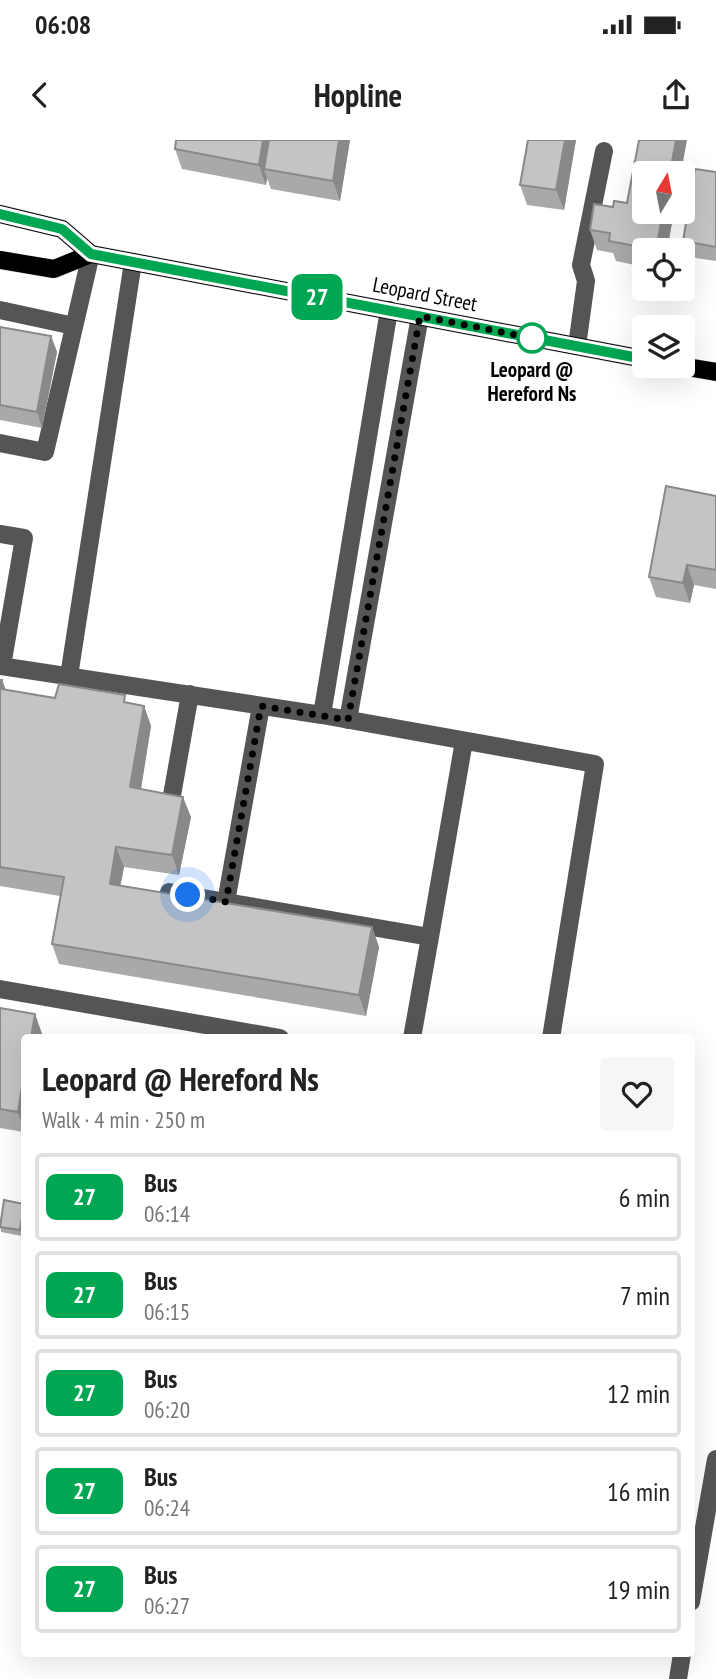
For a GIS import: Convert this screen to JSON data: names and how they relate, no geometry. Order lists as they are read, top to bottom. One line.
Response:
{"streets":{"main road":["Leopard Street"]},"places":["Leopard @ Hereford Ns"],"lines":["bus line 27"],"north":"top","page":{"status":"06:08","header":"Hopline","on_map":"27","heading":["Leopard @ Hereford Ns","Walk · 4 min · 250 m"],"list":[{"mark":"27","name":"Bus","note":"06:14","value":"6 min"},{"mark":"27","name":"Bus","note":"06:15","value":"7 min"},{"mark":"27","name":"Bus","note":"06:20","value":"12 min"},{"mark":"27","name":"Bus","note":"06:24","value":"16 min"},{"mark":"27","name":"Bus","note":"06:27","value":"19 min"}]}}
